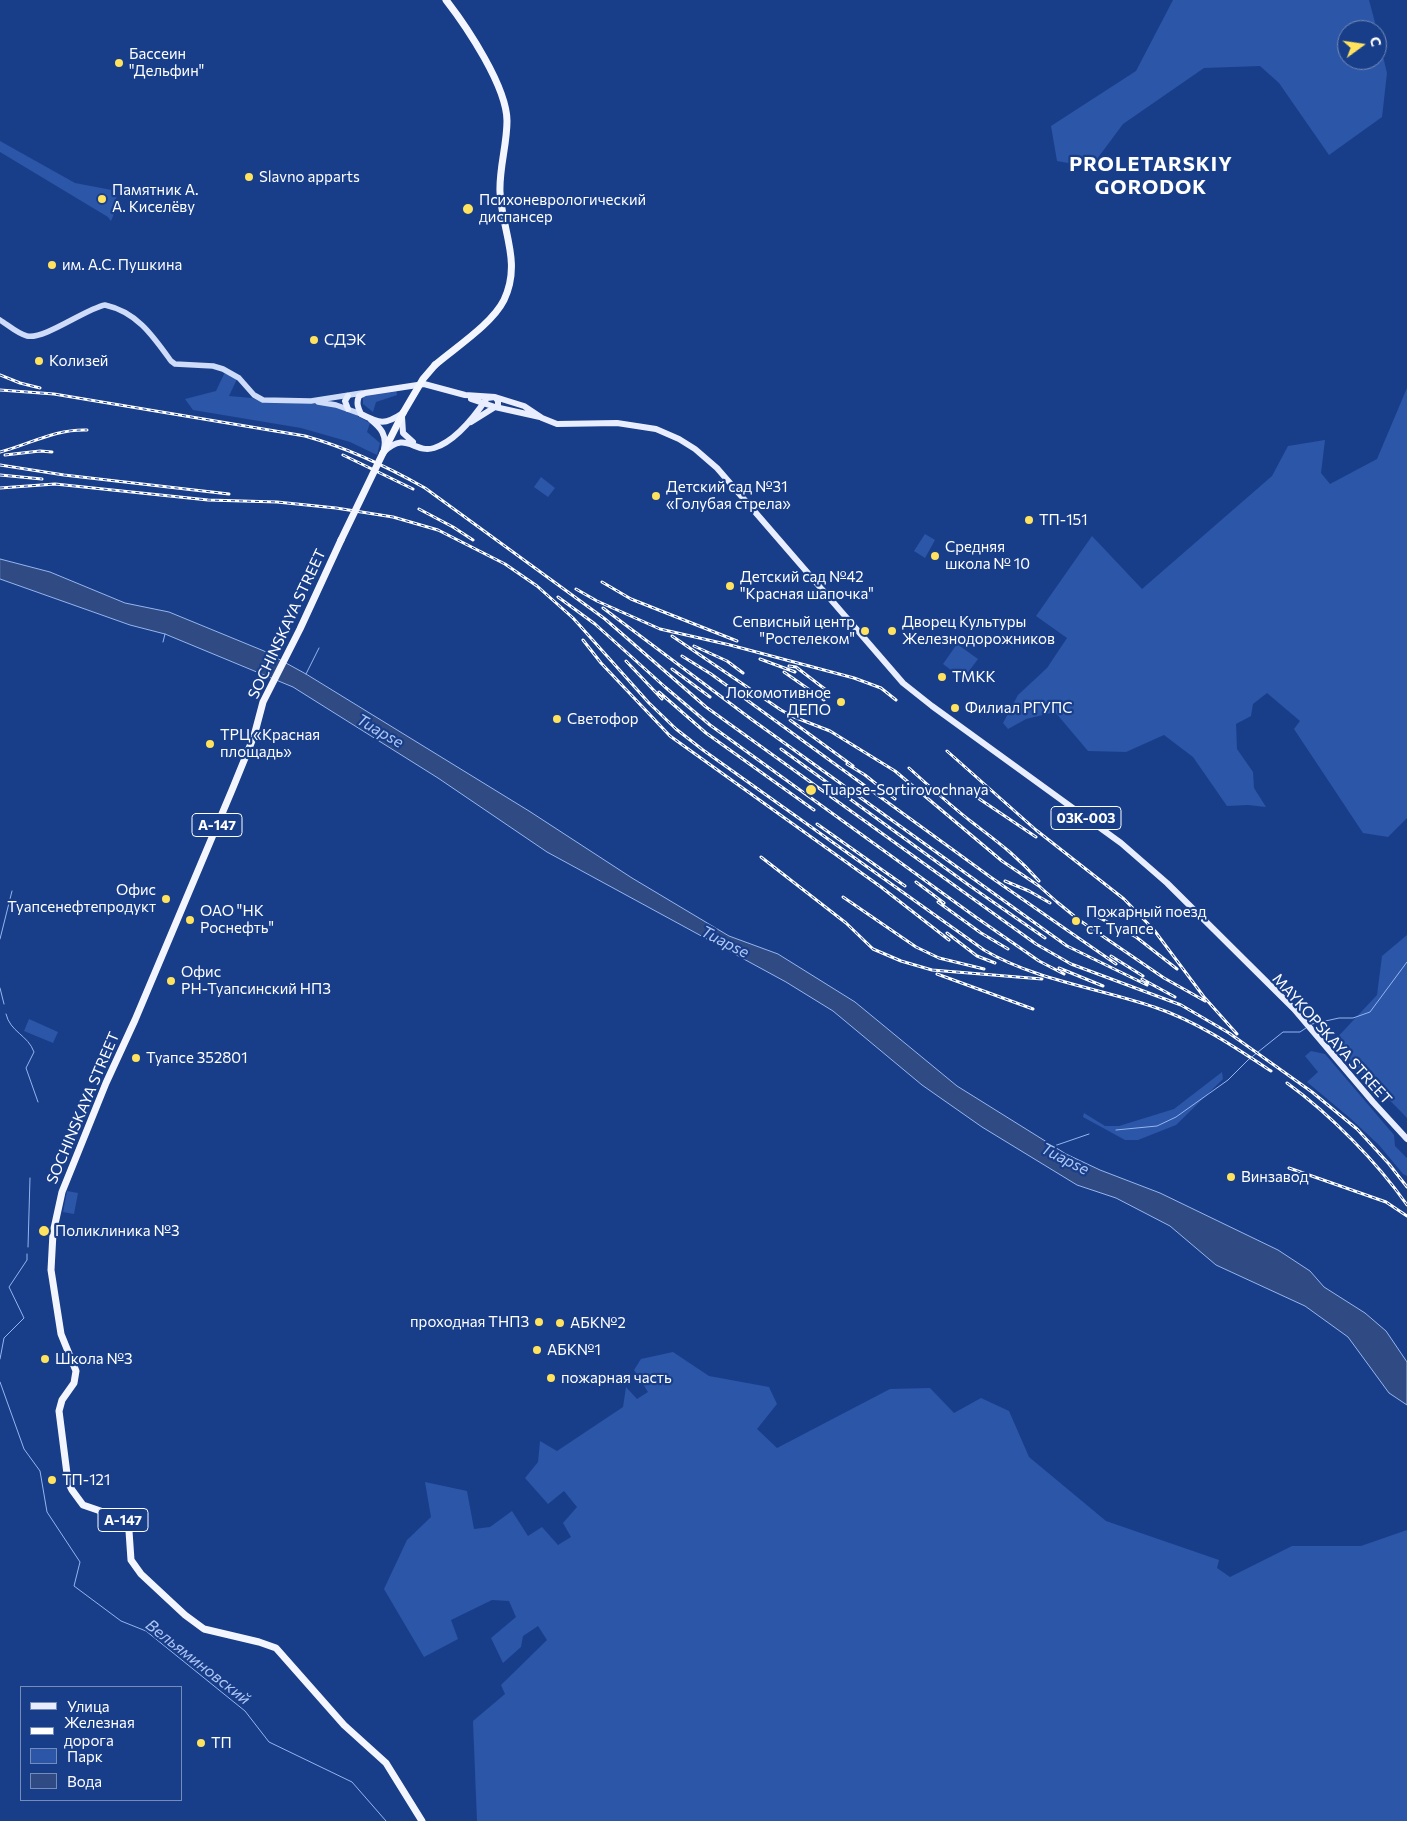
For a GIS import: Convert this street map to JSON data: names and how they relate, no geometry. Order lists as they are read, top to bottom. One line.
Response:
{"streets":{"highway":["SOCHINSKAYA STREET","А-147"],"main road":["03К-003","MAYKOPSKAYA STREET"]},"crossings":[["SOCHINSKAYA STREET","А-147"]],"districts":["PROLETARSKIY GORODOK"],"water":["Tuapse","Вельяминовский"],"places":["Бассеин \"Дельфин\"","Slavno apparts","Памятник А. А. Киселёву","Психоневрологический диспансер","им. А.С. Пушкина","СДЭК","Колизей","Детский сад №31 «Голубая стрела»","ТП-151","Средняя школа № 10","Детский сад №42 \"Красная шапочка\"","Сепвисный центр \"Ростелеком\"","Дворец Культуры Железнодорожников","ТМКК","Локомотивное ДЕПО","Филиал РГУПС","Светофор","ТРЦ «Красная площадь»","Tuapse-Sortirovochnaya","Офис Туапсенефтепродукт","ОАО \"НК Роснефть\"","Пожарный поезд ст. Туапсе","Офис РН-Туапсинский НПЗ","Туапсе 352801","Винзавод","Поликлиника №3","проходная ТНПЗ","АБК№2","АБК№1","Школа №3","пожарная часть","ТП-121","ТП"],"legend":["Улица","Железная дорога","Парк","Вода"],"north":"right"}
